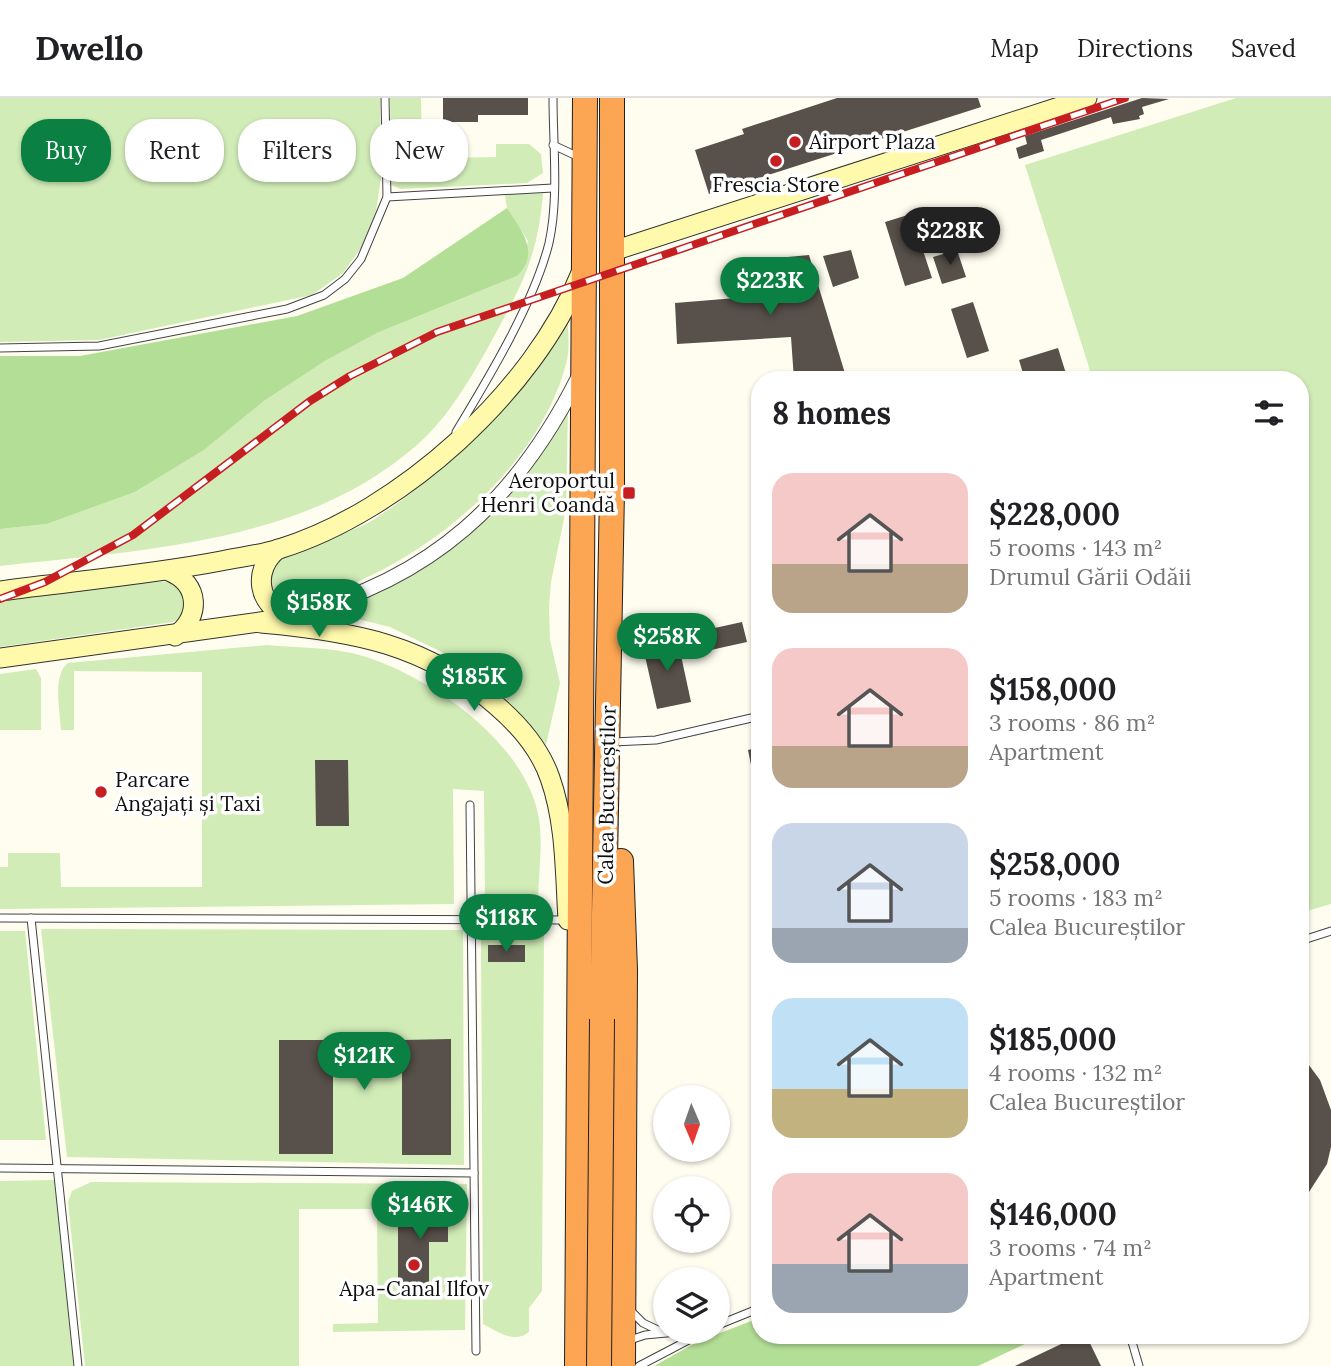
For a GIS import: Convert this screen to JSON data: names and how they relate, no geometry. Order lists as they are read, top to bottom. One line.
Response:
{"streets":{"highway":["Calea Bucureștilor"]},"places":{"other":["Airport Plaza","Frescia Store","Parcare Angajați și Taxi","Apa-Canal Ilfov"],"transit":["Aeroportul Henri Coandă"]},"north":"bottom","page":{"header":"Dwello","nav":["Map","Directions","Saved"],"chip":["Buy","Rent","Filters","New"],"price":["$228K","$223K","$158K","$258K","$185K","$118K","$121K","$146K"],"heading":"8 homes","list":[{"name":"$228,000","note":"5 rooms · 143 m² · Drumul Gării Odăii"},{"name":"$158,000","note":"3 rooms · 86 m² · Apartment"},{"name":"$258,000","note":"5 rooms · 183 m² · Calea Bucureștilor"},{"name":"$185,000","note":"4 rooms · 132 m² · Calea Bucureștilor"},{"name":"$146,000","note":"3 rooms · 74 m² · Apartment"}]}}
